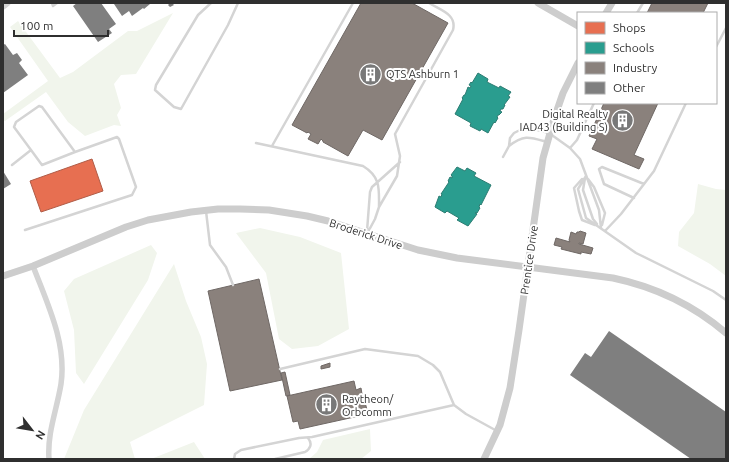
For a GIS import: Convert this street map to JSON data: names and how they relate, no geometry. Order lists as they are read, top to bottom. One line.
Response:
{"streets":{"street":["Broderick Drive","Prentice Drive"]},"crossings":[["Broderick Drive","Prentice Drive"]],"places":{"building":["QTS Ashburn 1","Digital Realty IAD43 (Building S)","Raytheon/ Orbcomm"]},"legend":["Shops","Schools","Industry","Other"],"scale_bar":"100 m","north":"bottom right"}
